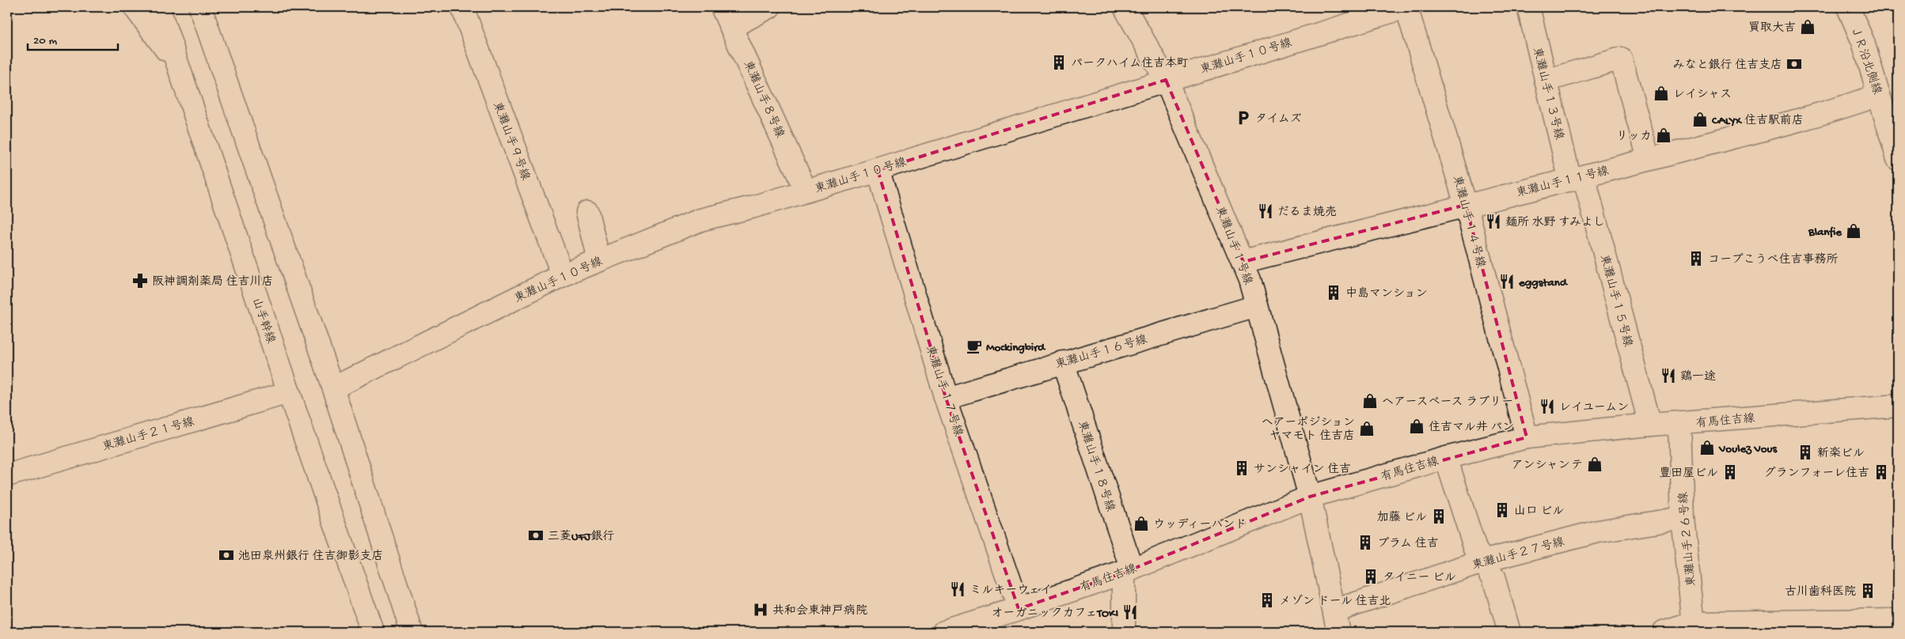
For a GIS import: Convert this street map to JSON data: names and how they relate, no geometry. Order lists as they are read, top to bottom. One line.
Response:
{"streets":{"street":["東灘山手１０号線","ＪＲ沿北側線","東灘山手１３号線","東灘山手８号線","東灘山手９号線","東灘山手１１号線","東灘山手１４号線","東灘山手１号線","東灘山手１５号線","山手幹線","東灘山手１６号線","東灘山手１７号線","有馬住吉線","東灘山手２１号線","東灘山手１８号線","東灘山手２６号線","東灘山手２７号線"]},"crossings":[["東灘山手１０号線","東灘山手８号線"],["東灘山手１０号線","東灘山手９号線"],["東灘山手１０号線","東灘山手１４号線"],["東灘山手１０号線","東灘山手１号線"],["東灘山手１０号線","東灘山手１７号線"],["ＪＲ沿北側線","東灘山手１１号線"],["東灘山手１３号線","東灘山手１１号線"],["東灘山手１３号線","東灘山手１５号線"],["東灘山手１１号線","東灘山手１４号線"],["東灘山手１１号線","東灘山手１号線"],["東灘山手１１号線","東灘山手１５号線"],["東灘山手１４号線","有馬住吉線"],["東灘山手１号線","東灘山手１６号線"],["東灘山手１号線","有馬住吉線"],["東灘山手１号線","東灘山手２７号線"],["東灘山手１５号線","有馬住吉線"],["山手幹線","東灘山手２１号線"],["東灘山手１６号線","東灘山手１７号線"],["東灘山手１６号線","東灘山手１８号線"],["東灘山手１７号線","有馬住吉線"],["有馬住吉線","東灘山手１８号線"],["有馬住吉線","東灘山手２６号線"],["東灘山手２６号線","東灘山手２７号線"]],"places":{"shop":["買取大吉","レイシャス","CALYX 住吉駅前店","リッカ","Blanfie","ヘアースペース ラブリー","住吉マル井 パン","ヘアーポジション ヤマモト 住吉店","Voulez Vous","アンシャンテ","ウッディーハンド"],"building":["パークハイム住吉本町","コープこうべ住吉事務所","中島マンション","新楽ビル","サンシャイン 住吉","豊田屋ビル","グランフォーレ住吉","山口 ビル","加藤 ビル","プラム 住吉","タイニー ビル","古川歯科医院","メゾン ドール 住吉北"],"bank":["みなと銀行 住吉支店","三菱UFJ銀行","池田泉州銀行 住吉御影支店"],"parking":["タイムズ"],"restaurant":["だるま焼売","麺所 水野 すみよし","eggstand","鶏一途","レイユームン","ミルキーウェイ","オーガニックカフェTOKI"],"pharmacy":["阪神調剤薬局 住吉川店"],"cafe":["Mockingbird"],"hospital":["共和会東神戸病院"]},"scale_bar":"20 m"}
